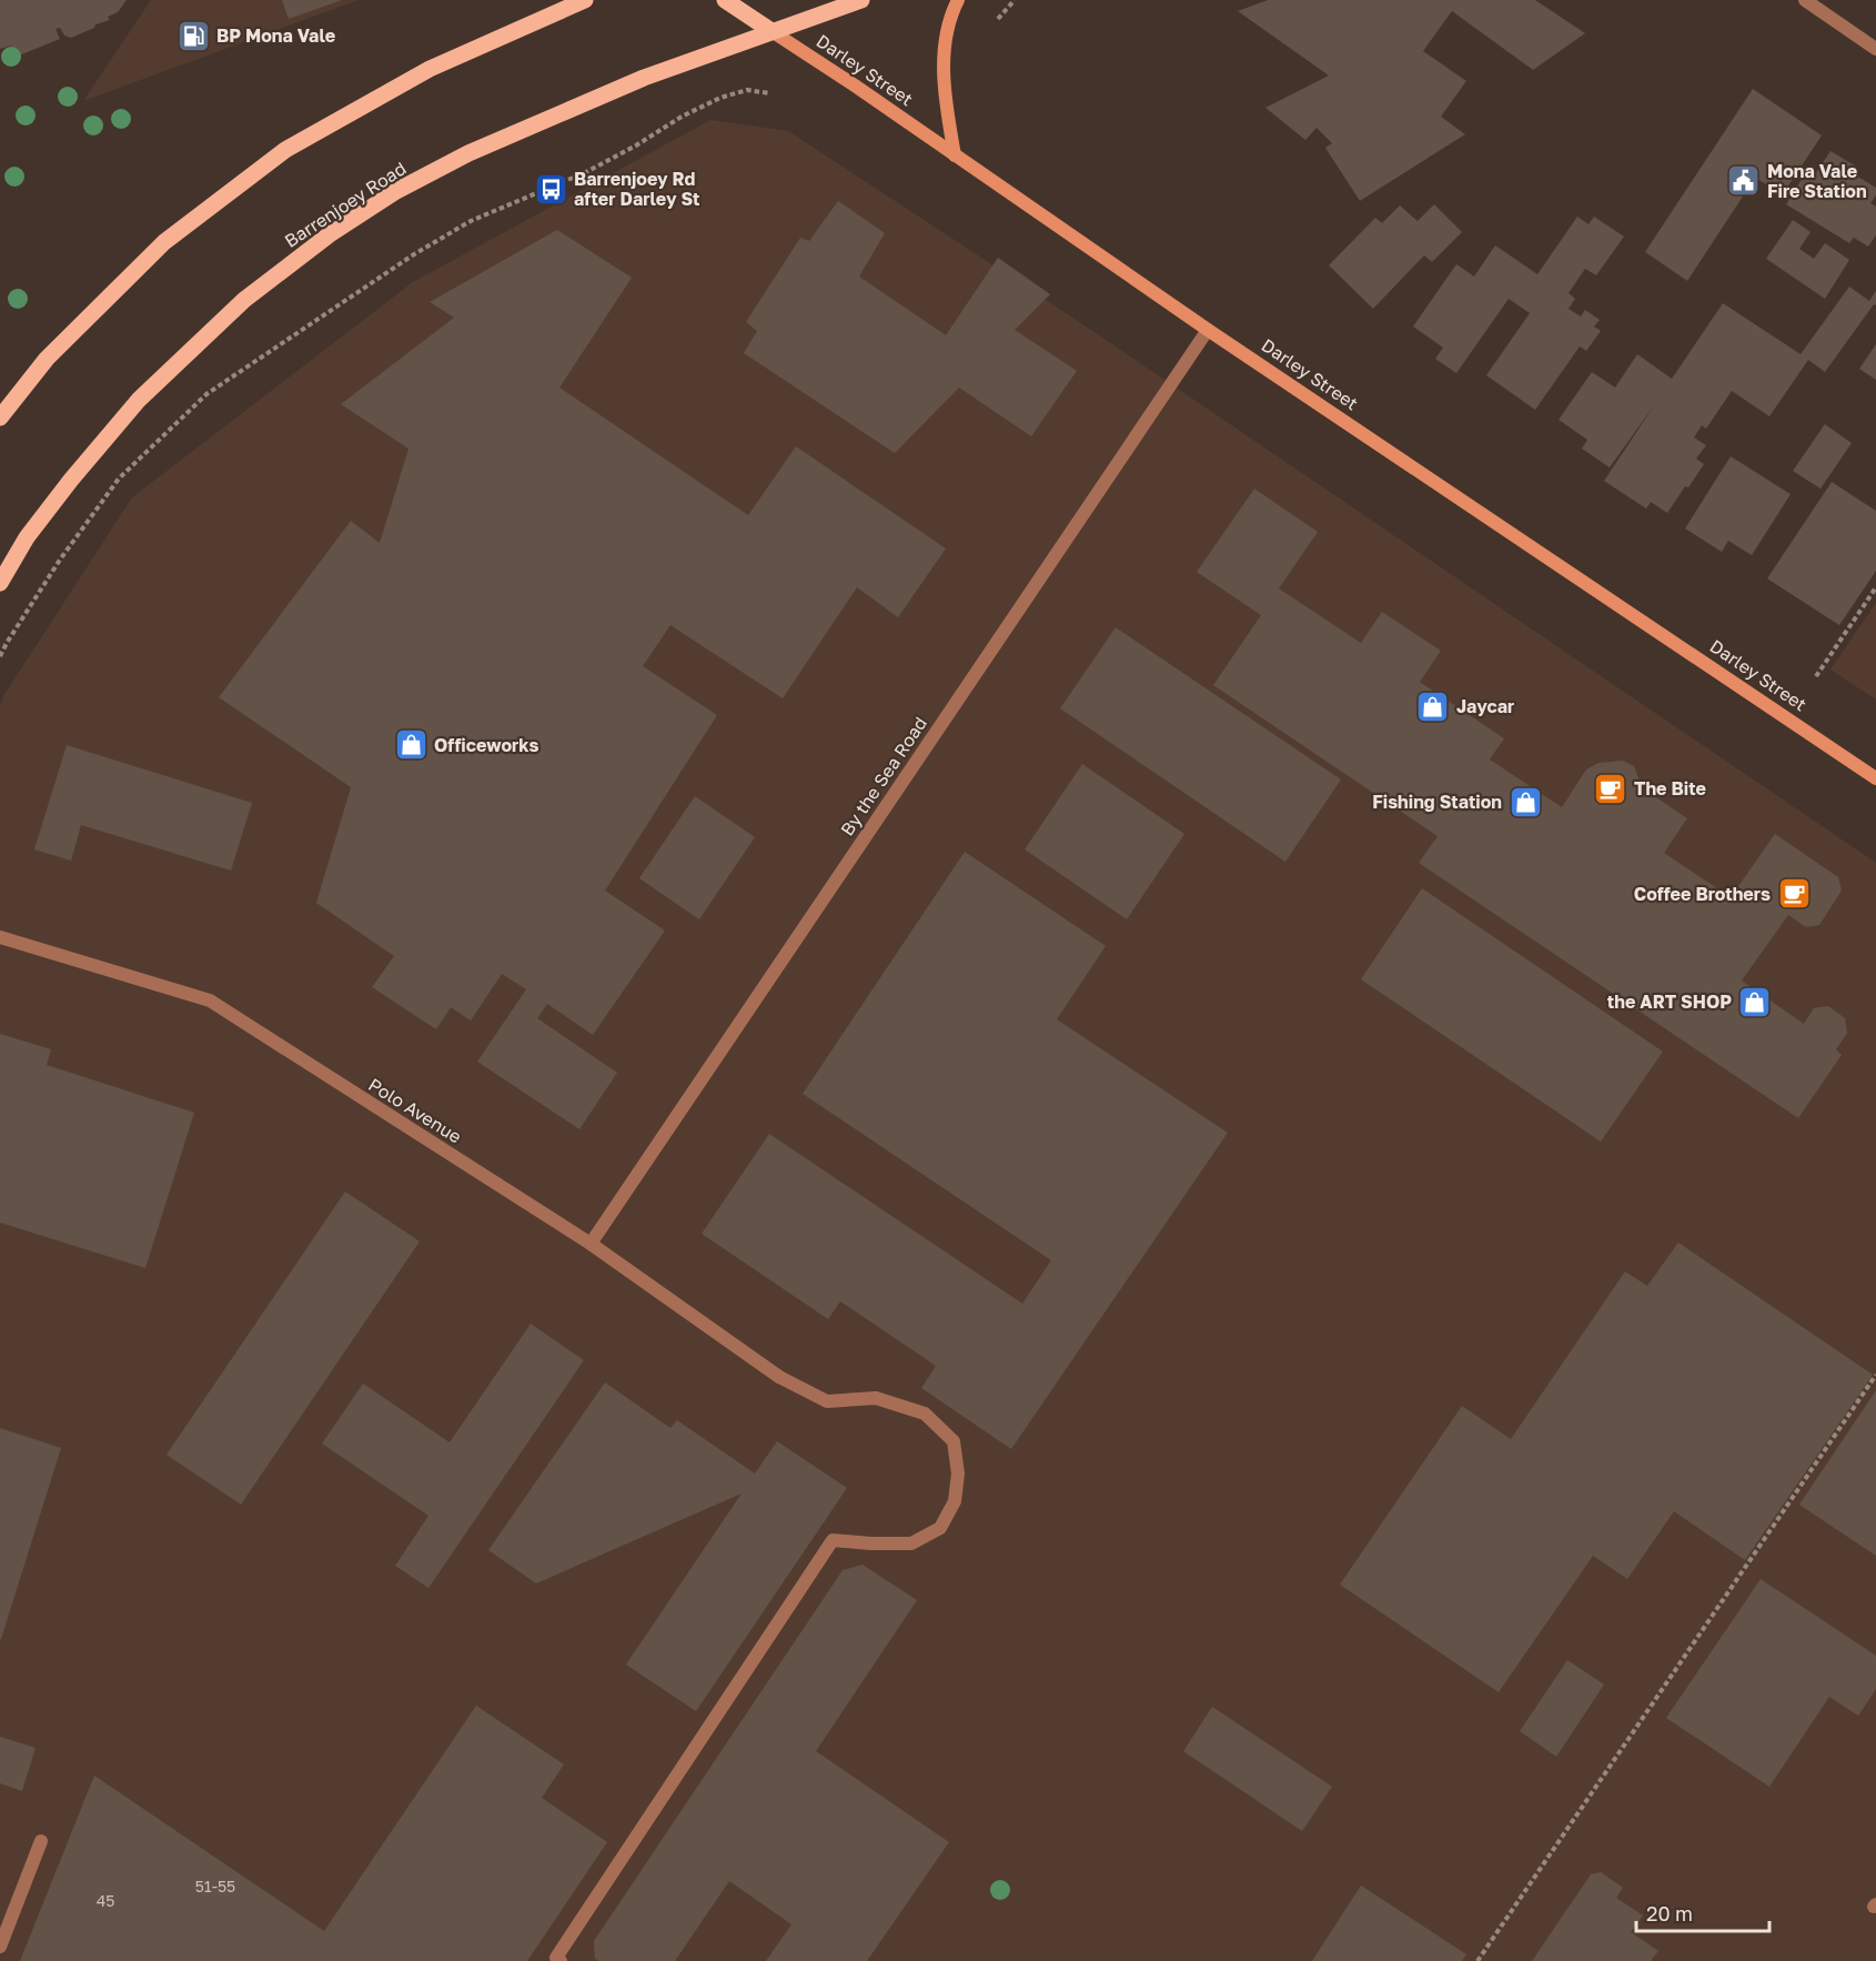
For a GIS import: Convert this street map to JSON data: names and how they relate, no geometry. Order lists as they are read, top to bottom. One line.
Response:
{"streets":{"main road":["Darley Street","Barrenjoey Road"],"street":["By the Sea Road","Polo Avenue"]},"crossings":[["Darley Street","Barrenjoey Road"],["Darley Street","By the Sea Road"],["By the Sea Road","Polo Avenue"]],"places":{"fuel station":["BP Mona Vale"],"public building":["Mona Vale Fire Station"],"bus stop":["Barrenjoey Rd after Darley St"],"shop":["Jaycar","Officeworks","Fishing Station","the ART SHOP"],"cafe":["The Bite","Coffee Brothers"]},"house_numbers":["51-55","45"],"scale_bar":"20 m"}
